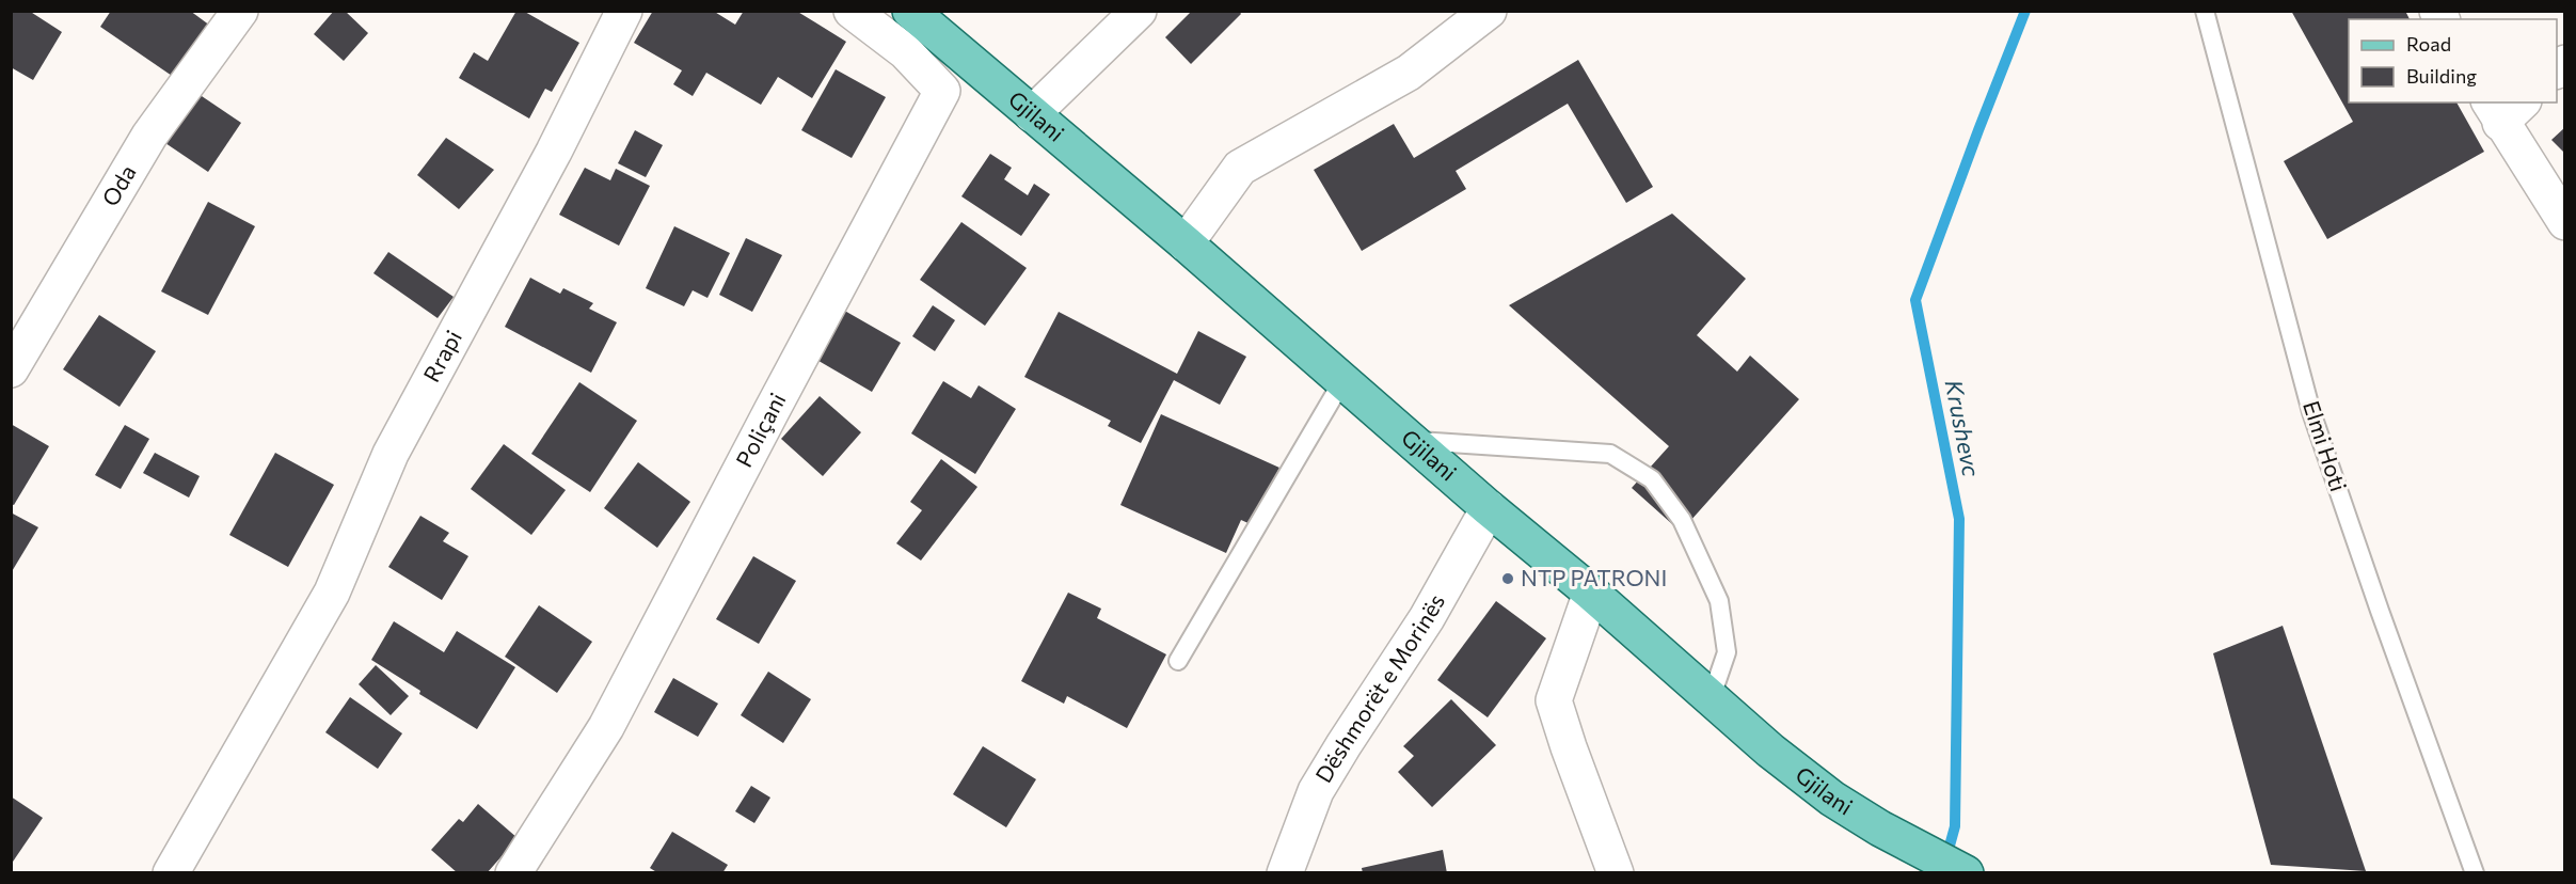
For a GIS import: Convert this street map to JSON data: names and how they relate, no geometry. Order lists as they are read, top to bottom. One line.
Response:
{"streets":{"main road":["Gjilani"],"street":["Oda","Rrapi","Poliçani","Dëshmorët e Morinës"],"lane":["Elmi Hoti"]},"crossings":[["Gjilani","Dëshmorët e Morinës"]],"water":["Krushevc"],"places":["NTP PATRONI"],"legend":["Road","Building"]}
